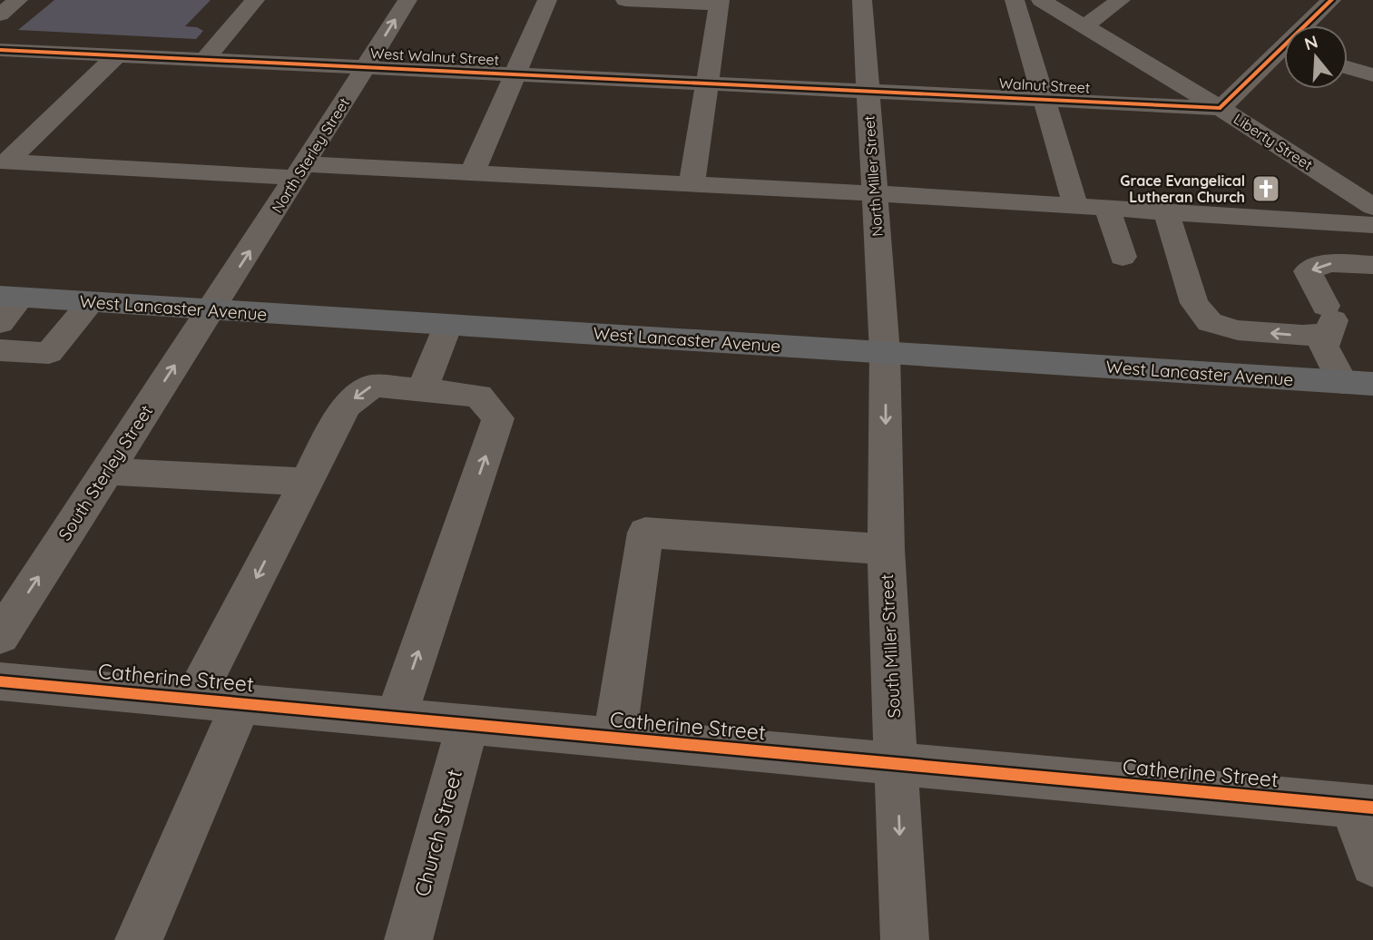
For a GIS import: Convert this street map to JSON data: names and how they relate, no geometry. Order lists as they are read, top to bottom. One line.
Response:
{"streets":{"main road":["West Lancaster Avenue"],"street":["West Walnut Street","Walnut Street","Liberty Street","North Sterley Street","North Miller Street","South Sterley Street","South Miller Street","Catherine Street","Church Street"]},"crossings":[["West Walnut Street","Walnut Street"],["West Walnut Street","North Sterley Street"],["West Walnut Street","North Miller Street"],["Walnut Street","Liberty Street"],["Walnut Street","North Miller Street"],["North Sterley Street","West Lancaster Avenue"],["North Sterley Street","South Sterley Street"],["North Miller Street","West Lancaster Avenue"],["North Miller Street","South Miller Street"],["West Lancaster Avenue","South Sterley Street"],["West Lancaster Avenue","South Miller Street"],["South Miller Street","Catherine Street"],["Catherine Street","Church Street"]],"one_way":["South Miller Street"],"places":{"church":["Grace Evangelical Lutheran Church"]},"north":"top"}
